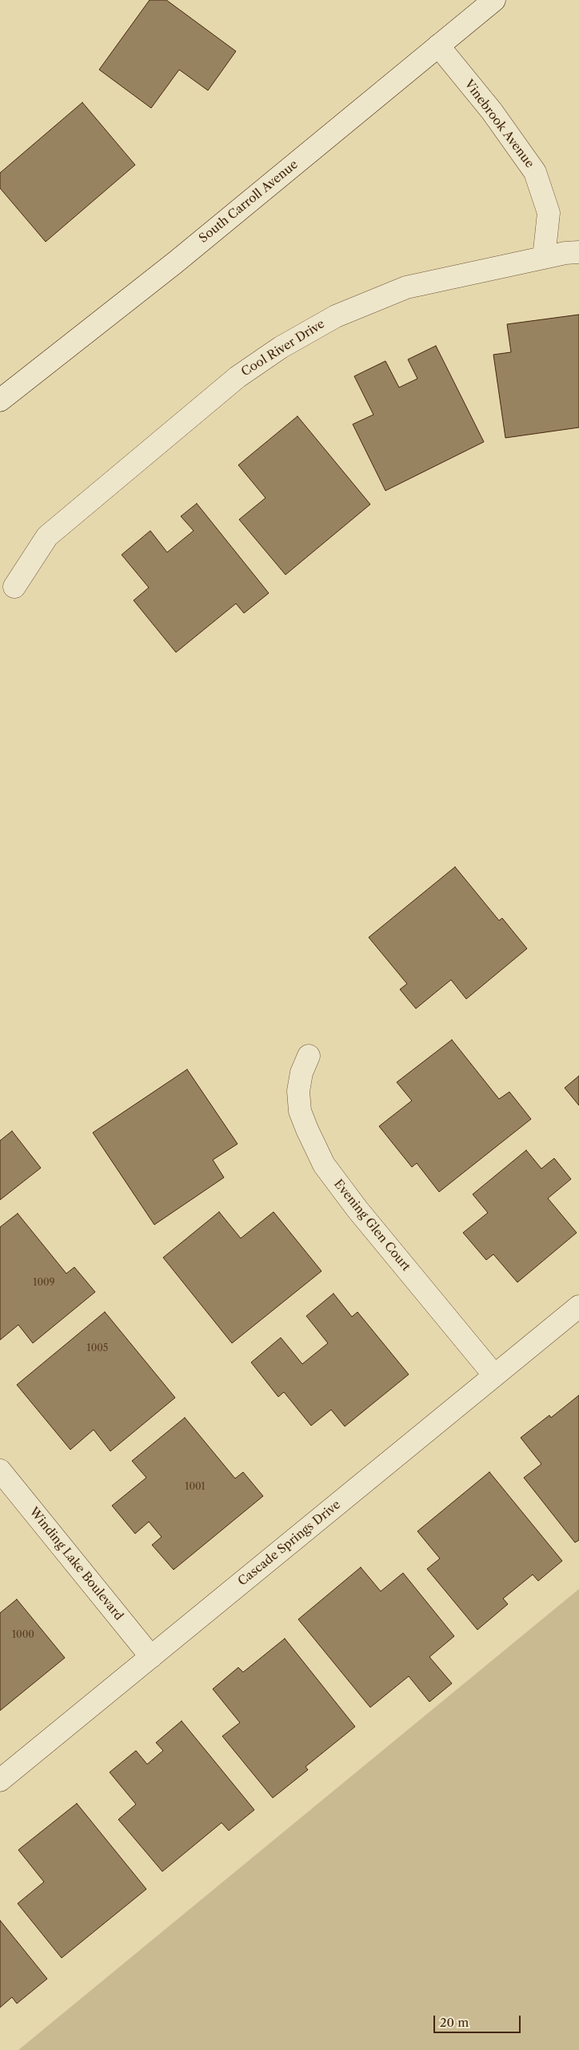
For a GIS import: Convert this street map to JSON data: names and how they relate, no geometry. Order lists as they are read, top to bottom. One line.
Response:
{"streets":{"street":["Vinebrook Avenue","South Carroll Avenue","Cool River Drive","Evening Glen Court","Cascade Springs Drive","Winding Lake Boulevard"]},"crossings":[["Vinebrook Avenue","South Carroll Avenue"],["Vinebrook Avenue","Cool River Drive"],["Evening Glen Court","Cascade Springs Drive"],["Cascade Springs Drive","Winding Lake Boulevard"]],"house_numbers":["1009","1005","1001","1000"],"scale_bar":"20 m"}
